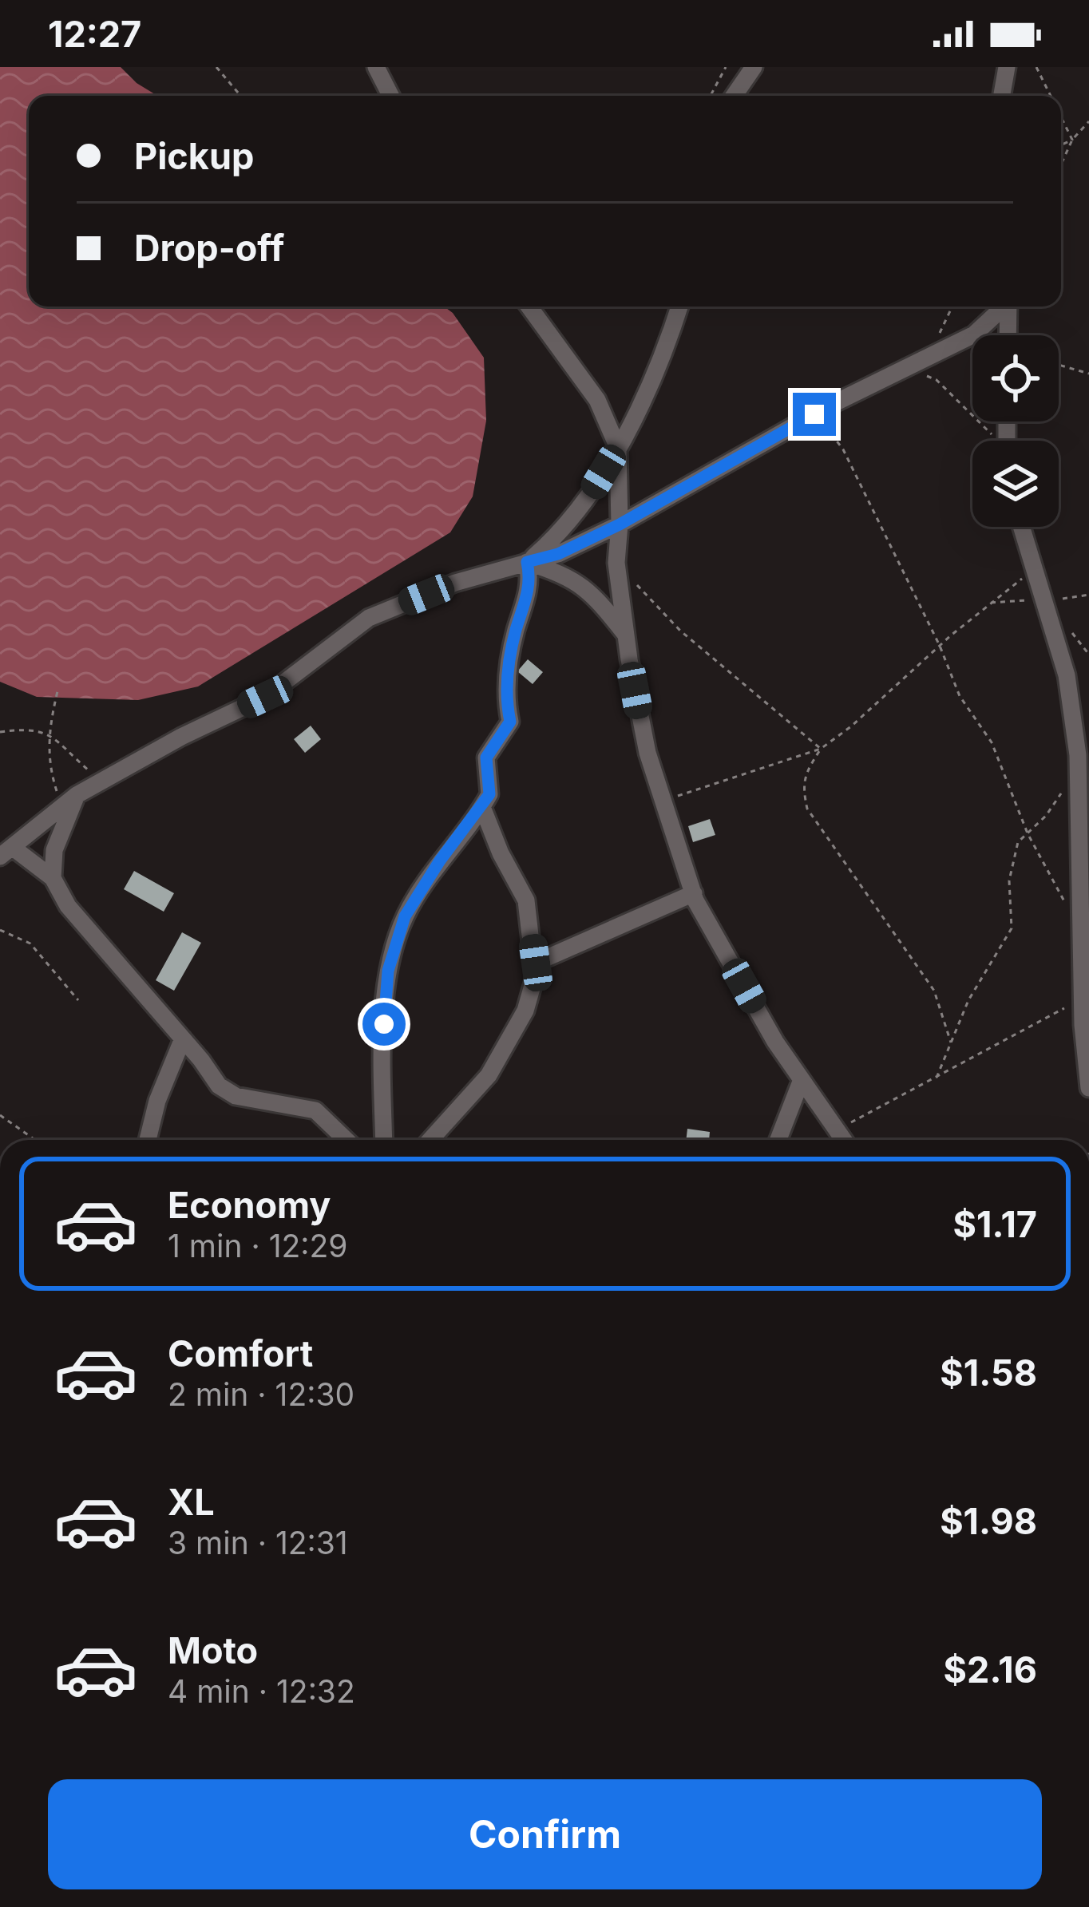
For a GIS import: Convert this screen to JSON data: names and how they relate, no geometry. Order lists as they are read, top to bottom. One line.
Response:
{"page":{"status":"12:27","banner":["Pickup","Drop-off"],"list":[{"name":"Economy","note":"1 min · 12:29","value":"$1.17"},{"name":"Comfort","note":"2 min · 12:30","value":"$1.58"},{"name":"XL","note":"3 min · 12:31","value":"$1.98"},{"name":"Moto","note":"4 min · 12:32","value":"$2.16"}],"buttons":"Confirm"}}
